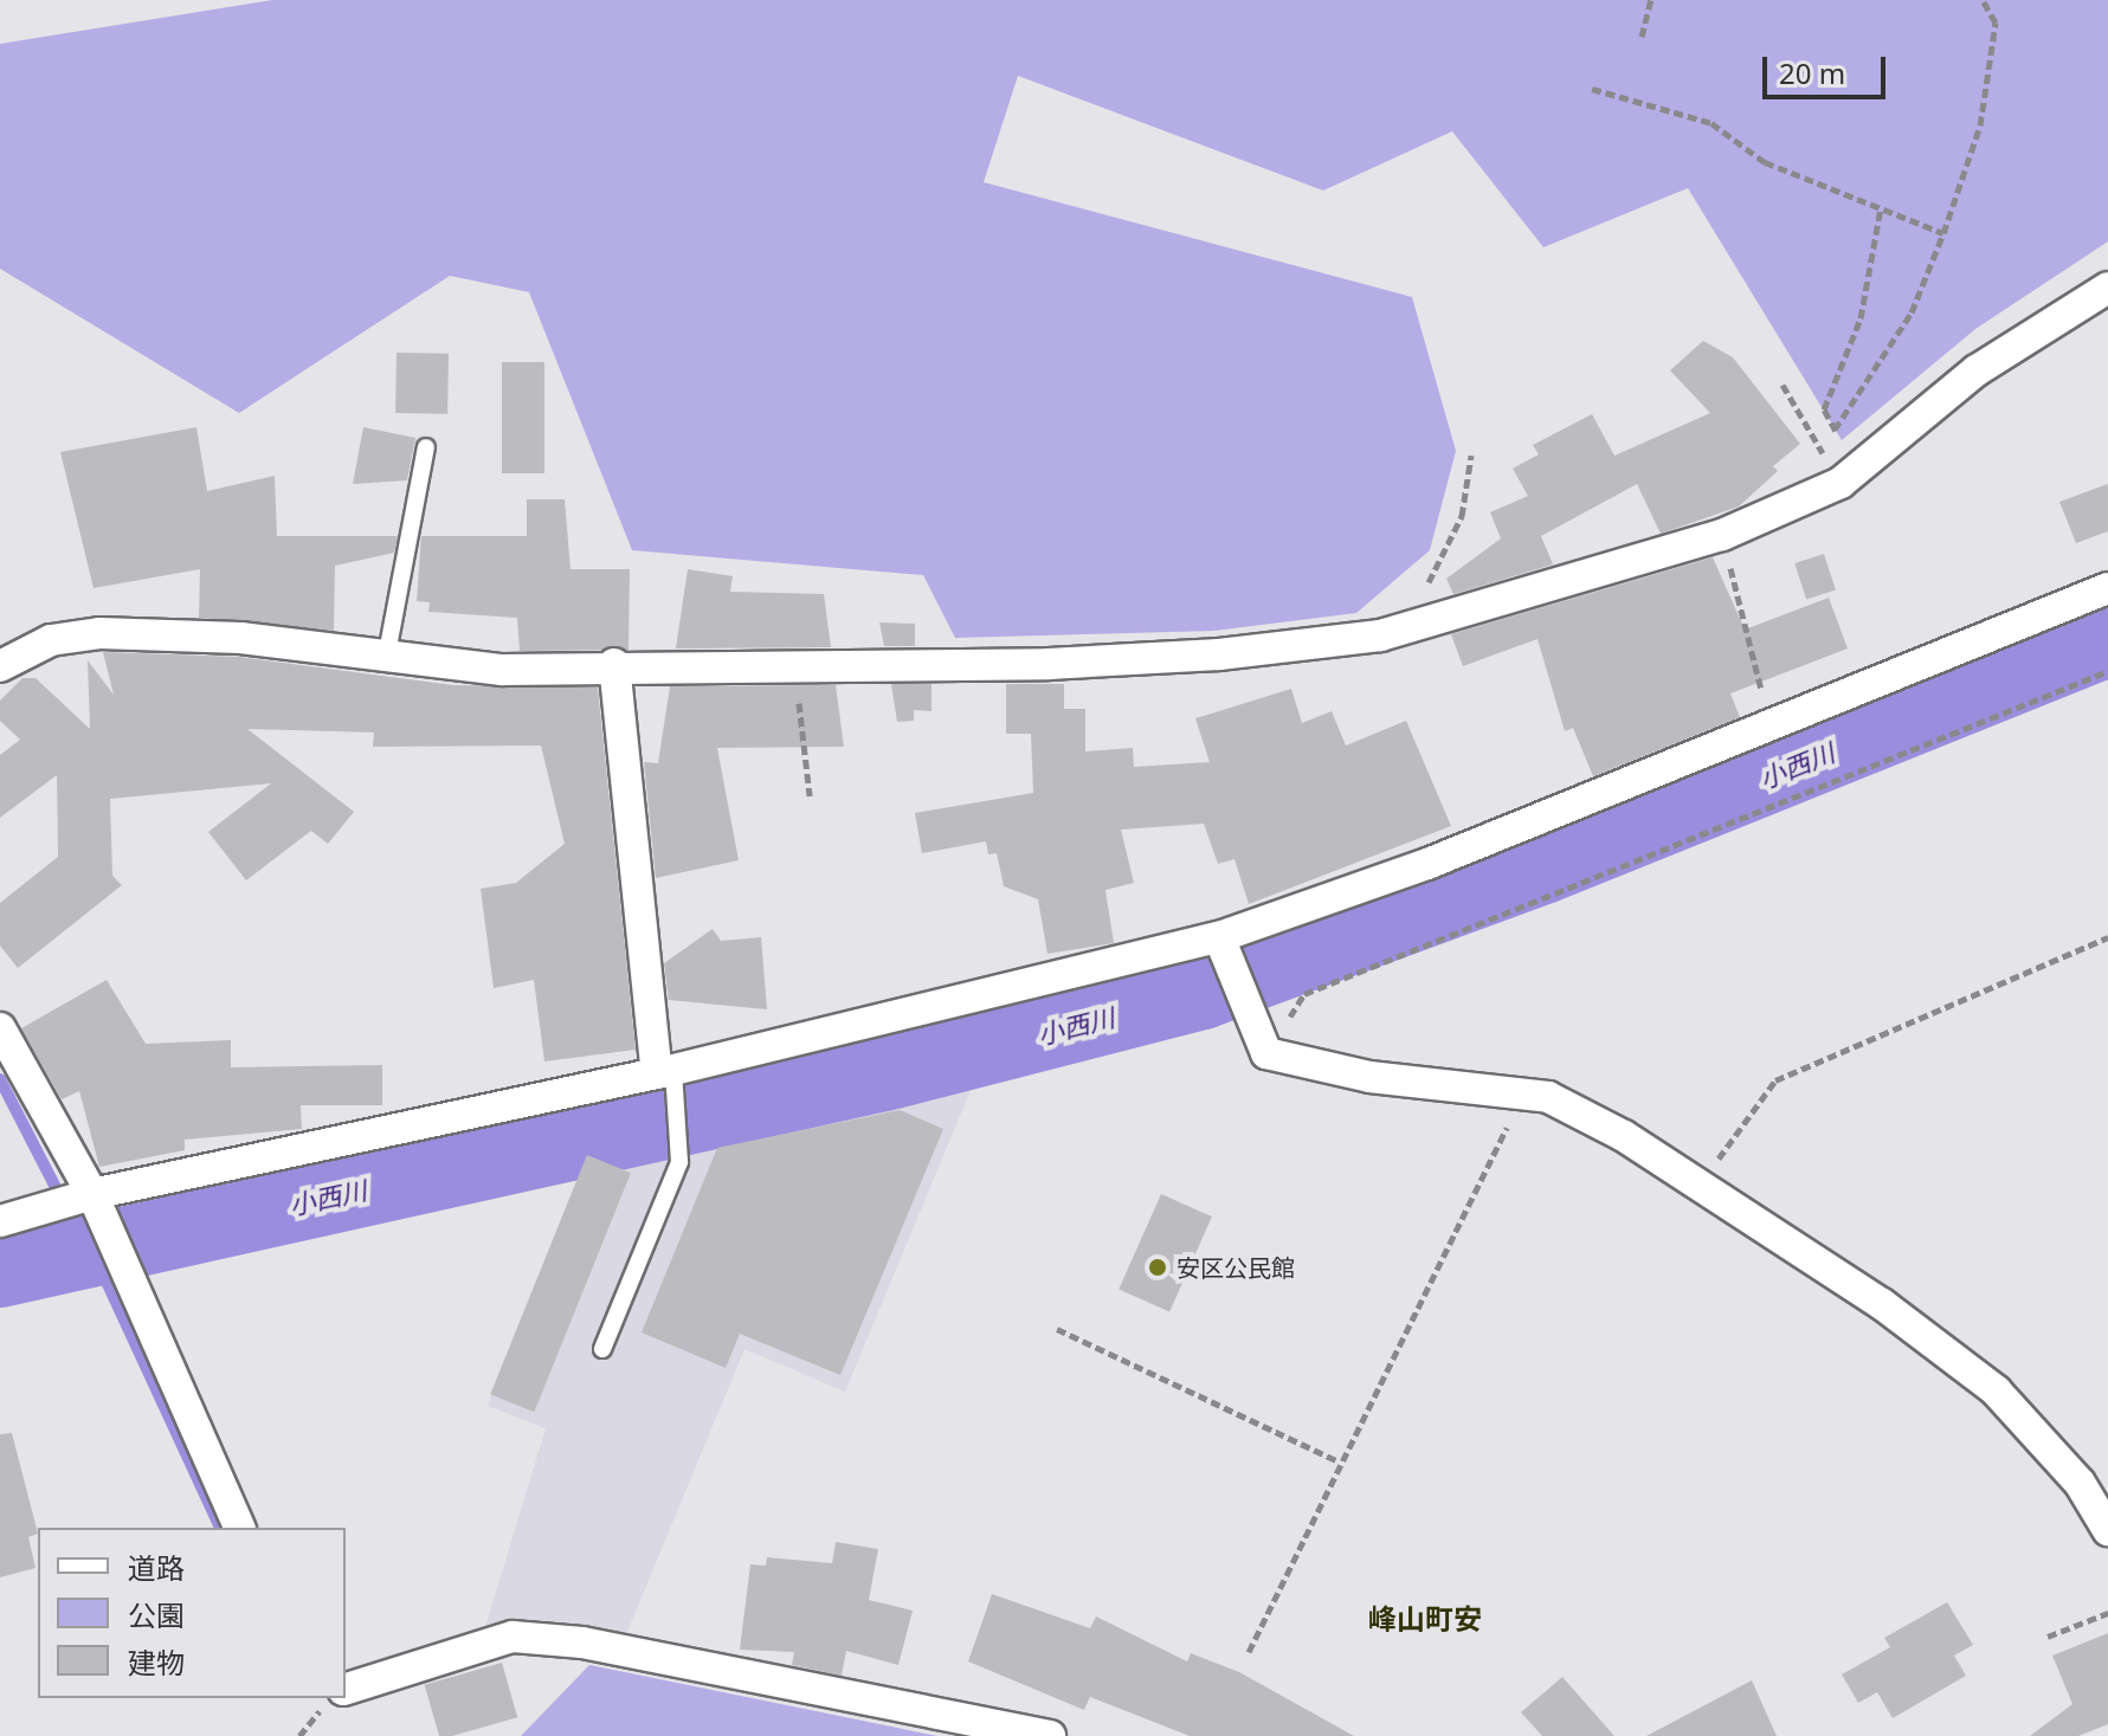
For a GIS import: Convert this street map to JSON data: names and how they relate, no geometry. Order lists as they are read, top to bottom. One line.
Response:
{"districts":["峰山町安"],"water":["小西川"],"places":["安区公民館"],"legend":["道路","公園","建物"],"scale_bar":"20 m"}
